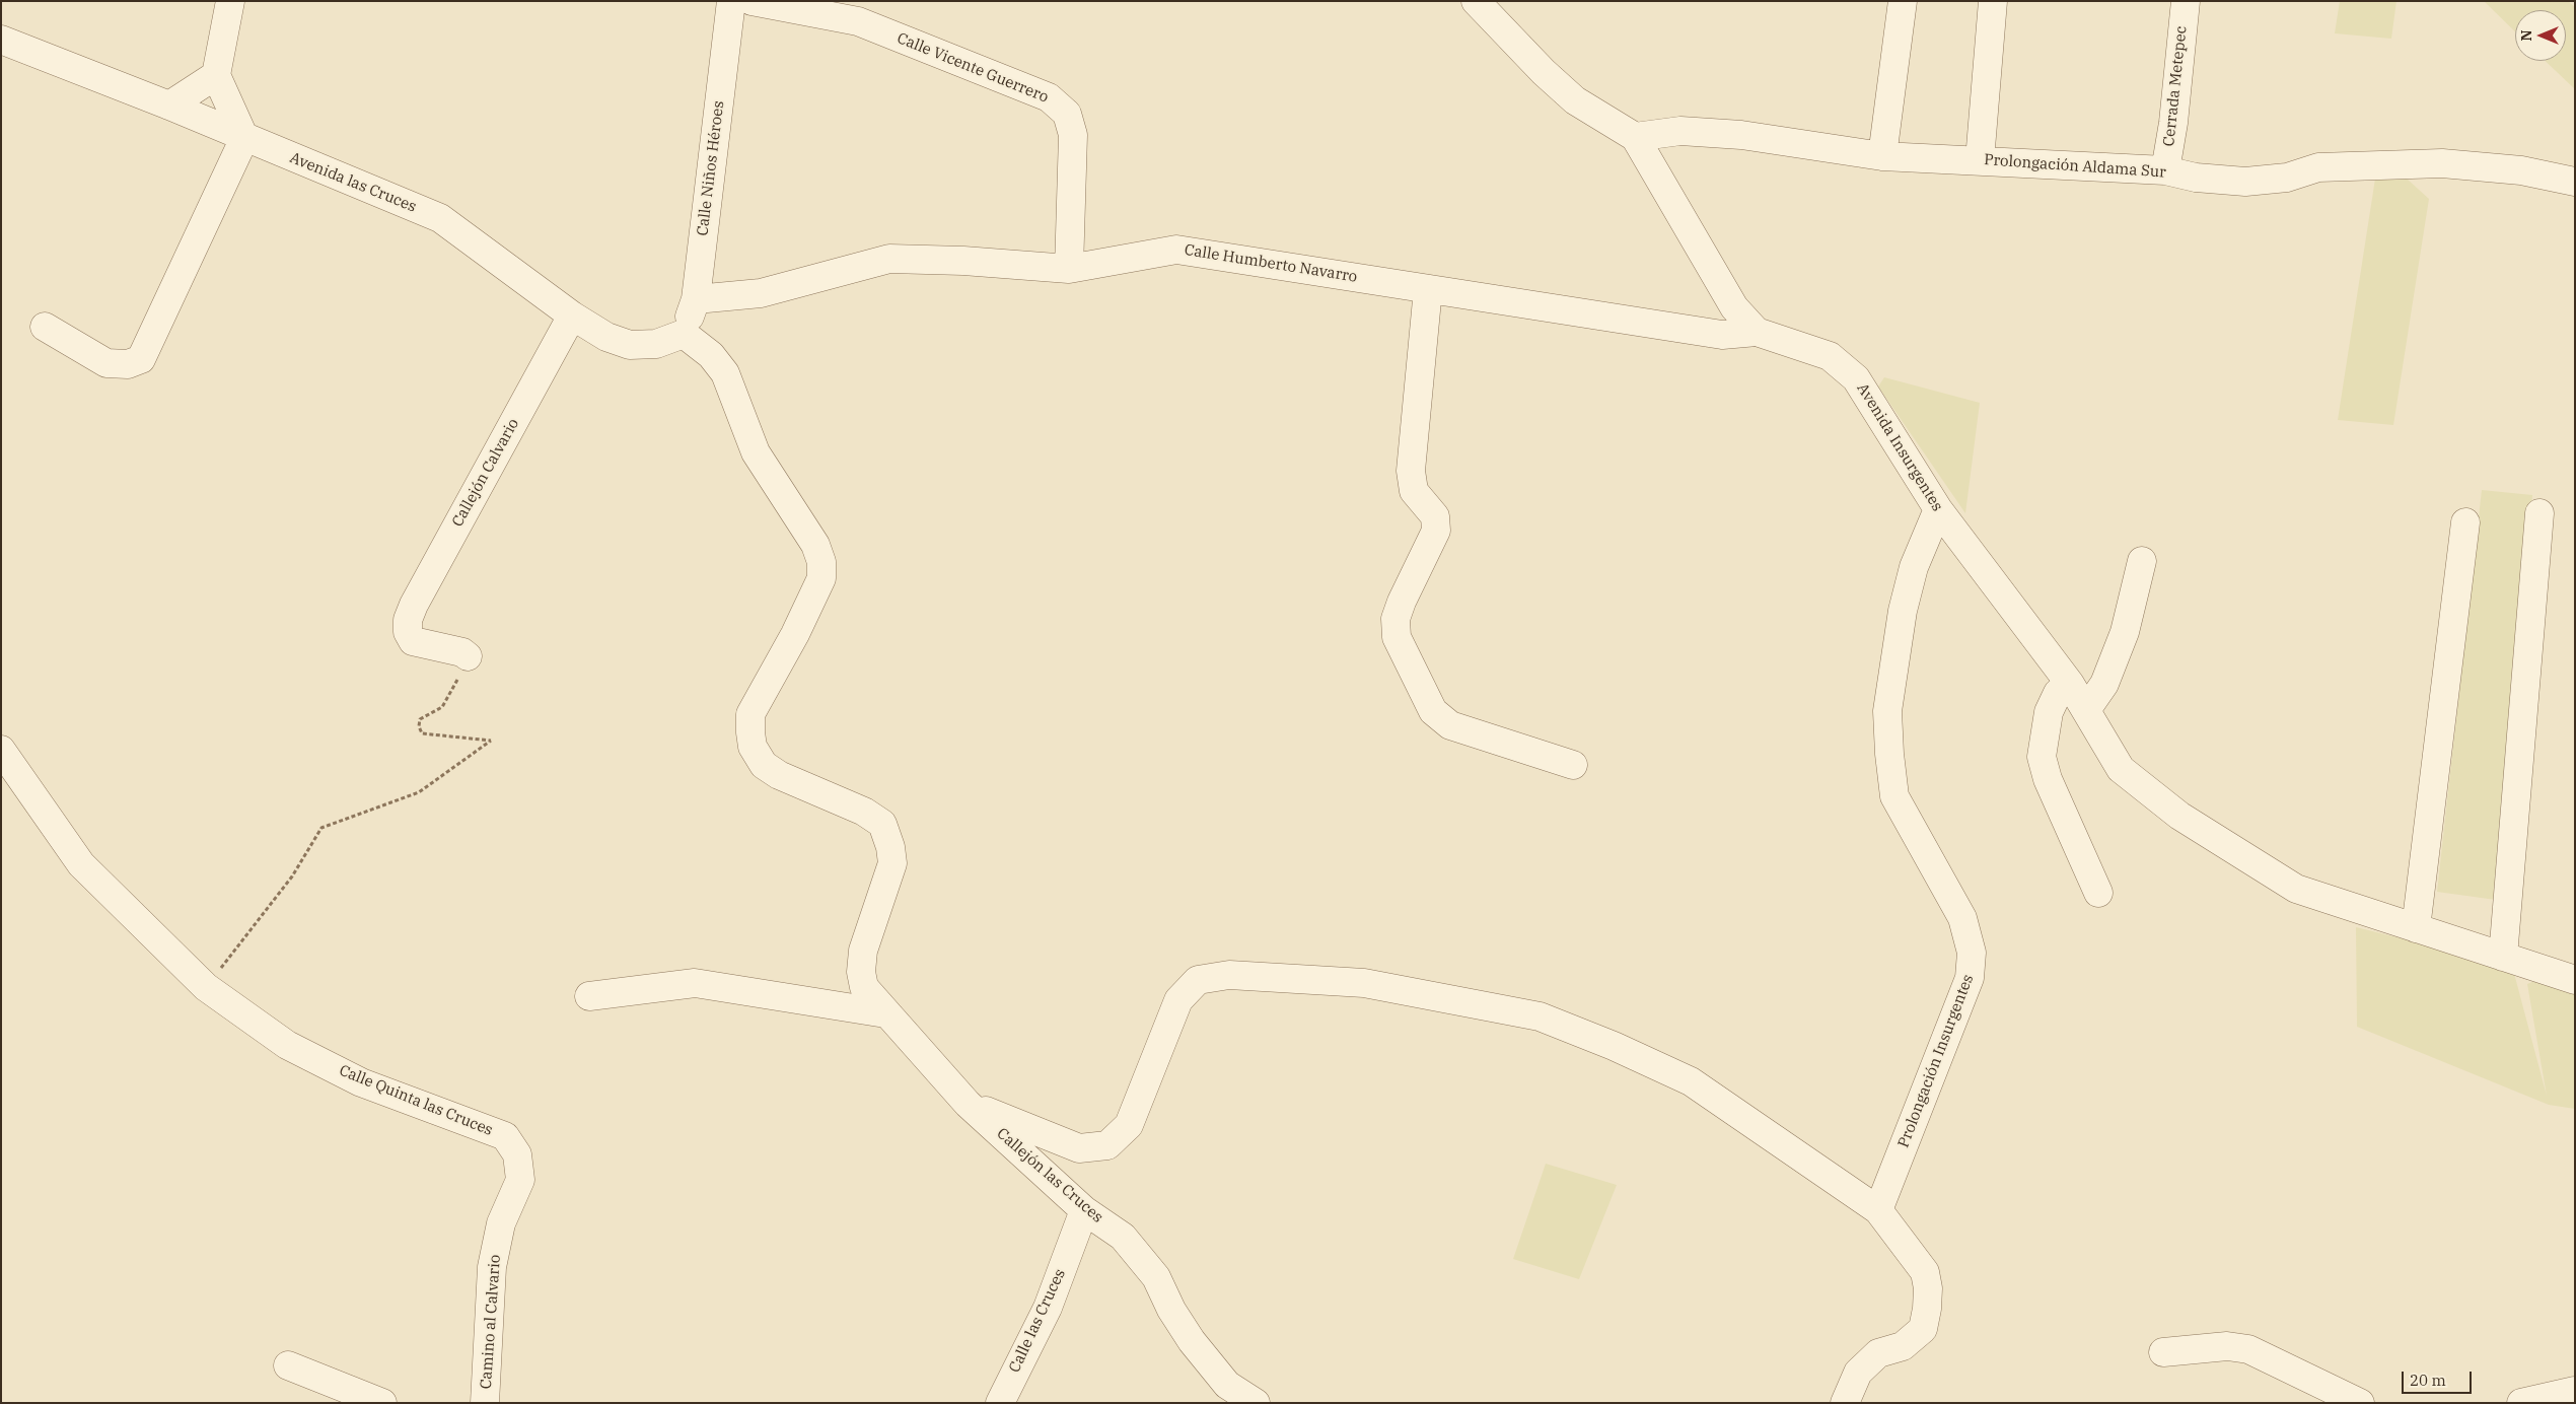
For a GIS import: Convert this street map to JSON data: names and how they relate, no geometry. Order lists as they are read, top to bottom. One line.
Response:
{"streets":{"street":["Calle Vicente Guerrero","Cerrada Metepec","Prolongación Aldama Sur","Calle Niños Héroes","Avenida las Cruces","Calle Humberto Navarro","Avenida Insurgentes","Callejón Calvario","Prolongación Insurgentes","Calle Quinta las Cruces","Callejón las Cruces","Calle las Cruces","Camino al Calvario"]},"crossings":[["Calle Vicente Guerrero","Calle Humberto Navarro"],["Cerrada Metepec","Prolongación Aldama Sur"],["Prolongación Aldama Sur","Avenida Insurgentes"],["Calle Niños Héroes","Avenida las Cruces"],["Calle Niños Héroes","Calle Humberto Navarro"],["Calle Niños Héroes","Callejón las Cruces"],["Avenida las Cruces","Callejón Calvario"],["Avenida las Cruces","Callejón las Cruces"],["Calle Humberto Navarro","Avenida Insurgentes"],["Avenida Insurgentes","Prolongación Insurgentes"],["Calle Quinta las Cruces","Camino al Calvario"],["Callejón las Cruces","Calle las Cruces"]],"scale_bar":"20 m","north":"left"}
